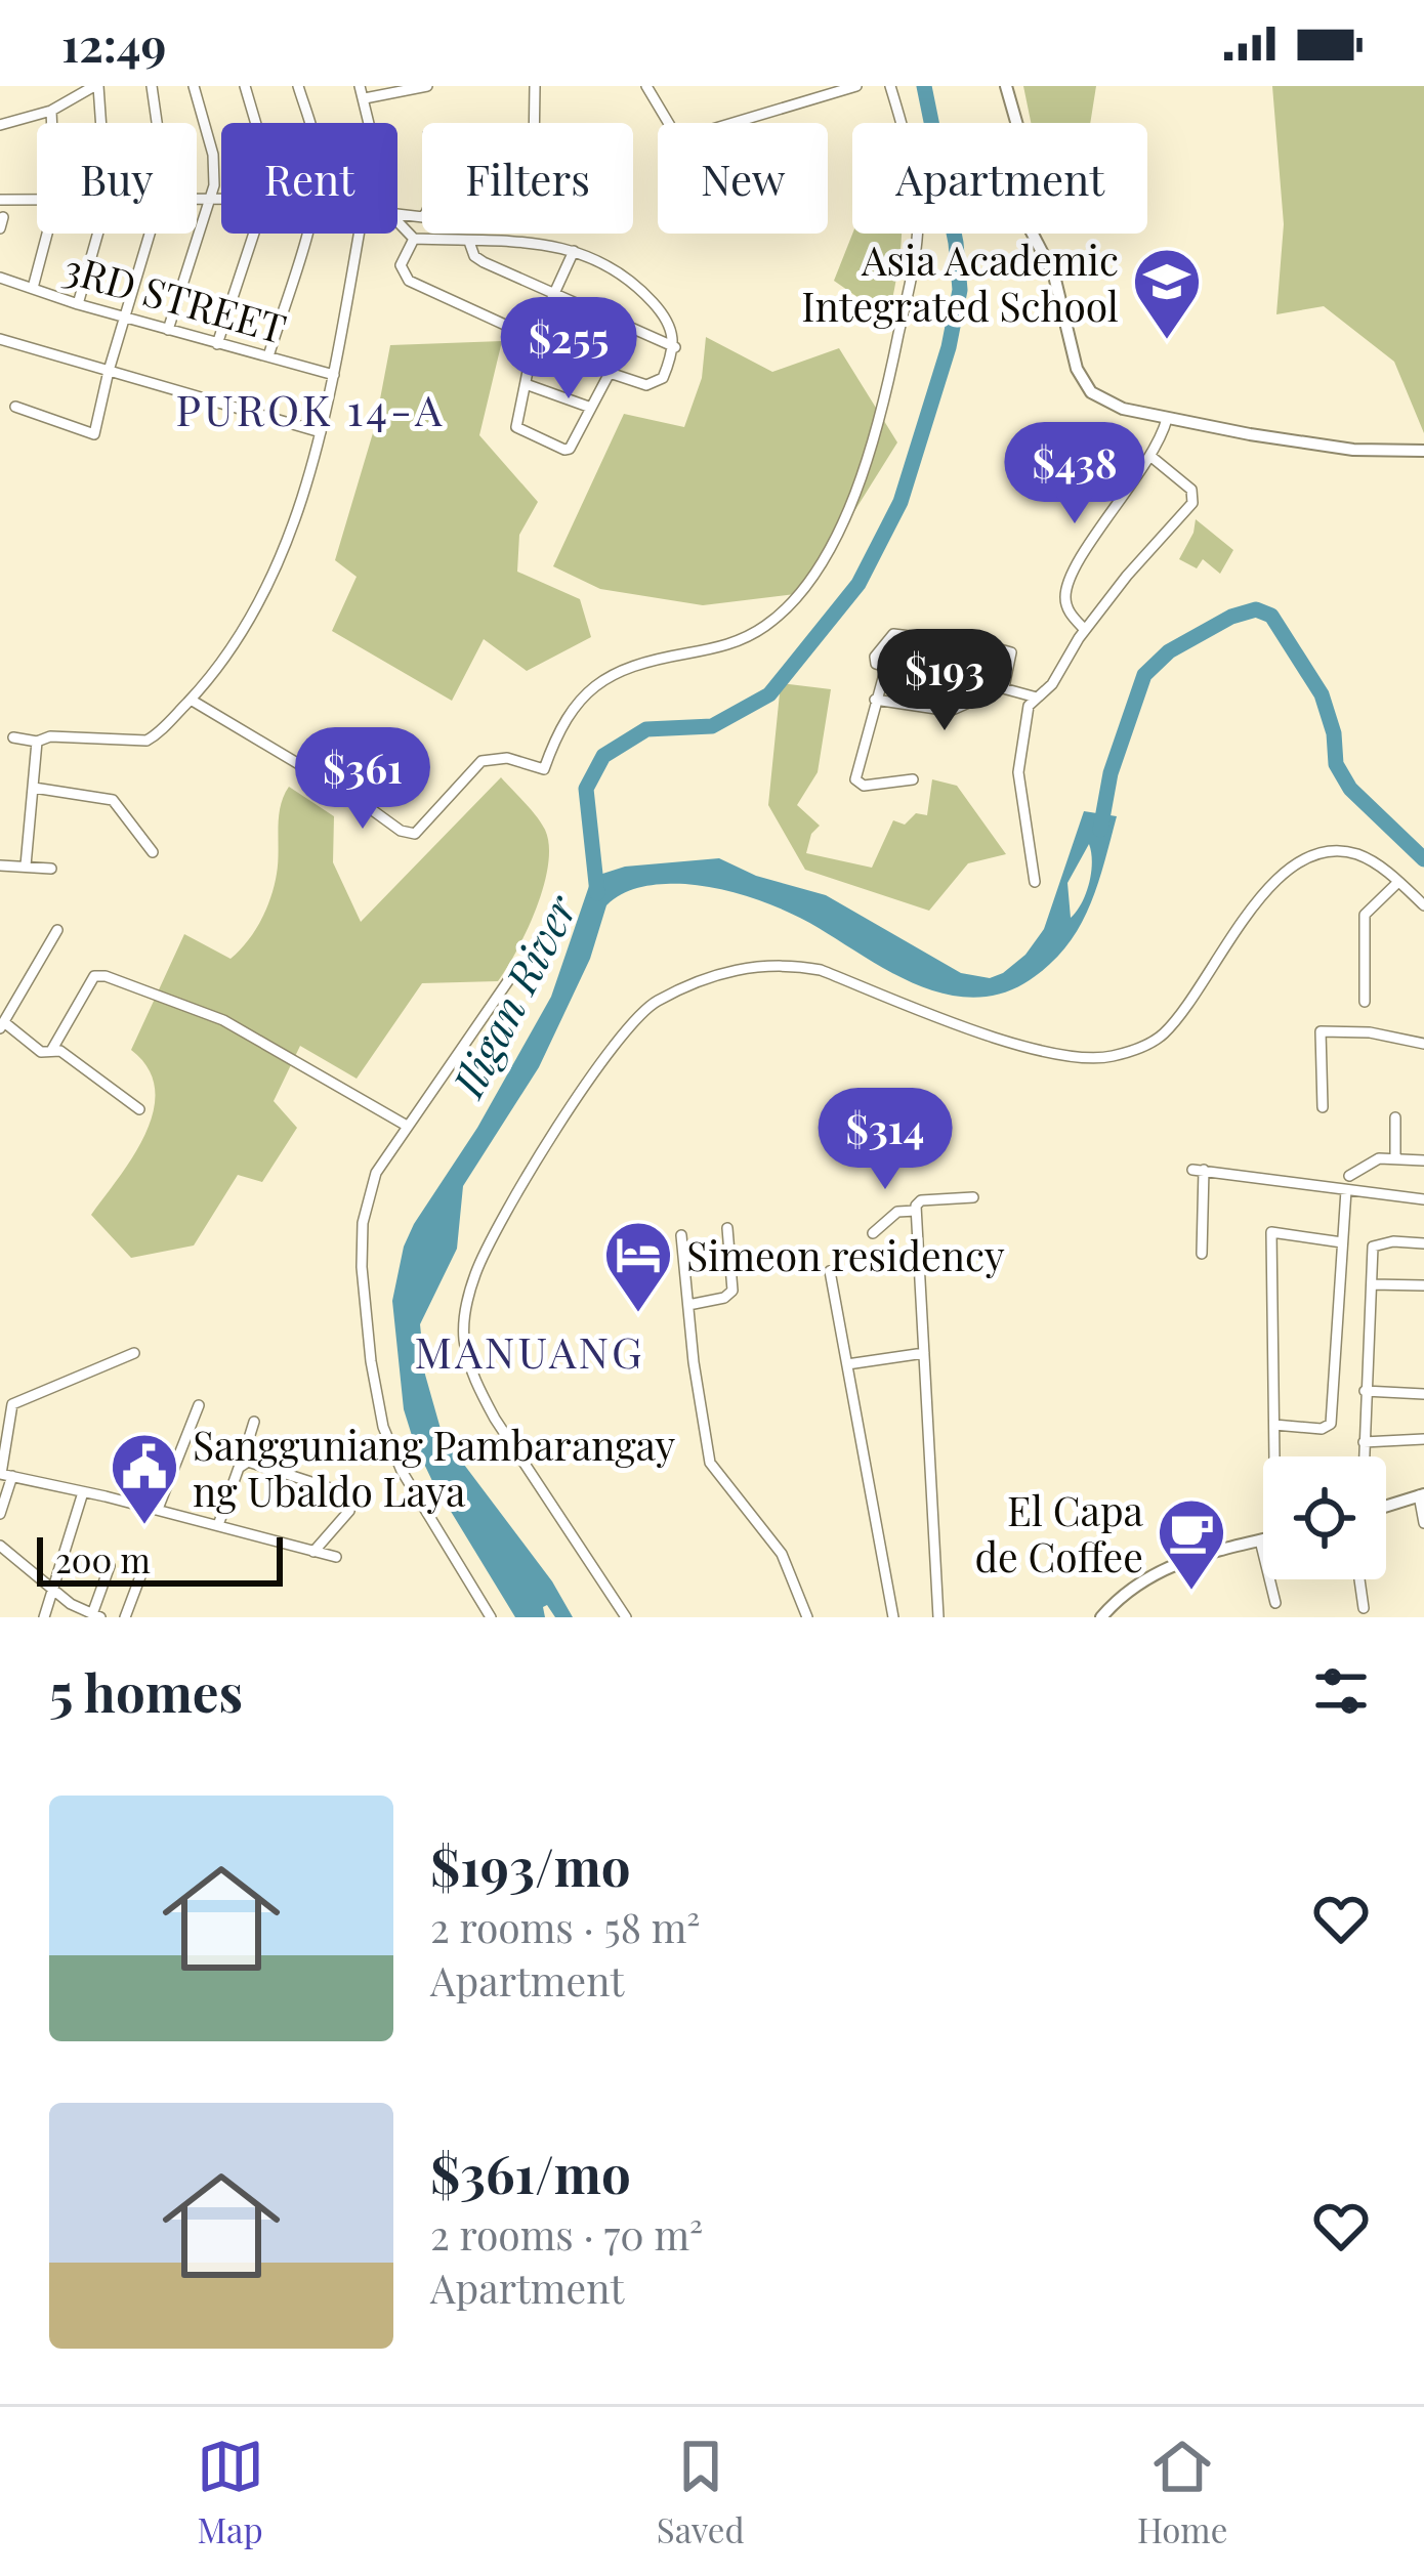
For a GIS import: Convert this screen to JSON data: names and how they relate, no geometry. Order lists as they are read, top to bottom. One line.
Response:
{"streets":{"street":["3RD STREET"]},"districts":["PUROK 14-A","MANUANG"],"water":["Iligan River"],"places":{"school or university":["Asia Academic Integrated School"],"hotel":["Simeon residency"],"public building":["Sangguniang Pambarangay ng Ubaldo Laya"],"cafe":["El Capa de Coffee"]},"scale_bar":"200 m","page":{"status":"12:49","chip":["Buy","Rent","Filters","New","Apartment"],"price":["$255","$438","$193","$361","$314"],"scale":"200 m","heading":"5 homes","list":[{"name":"$193/mo","note":"2 rooms · 58 m² · Apartment"},{"name":"$361/mo","note":"2 rooms · 70 m² · Apartment"}],"tabs":["Map","Saved","Home"]}}
